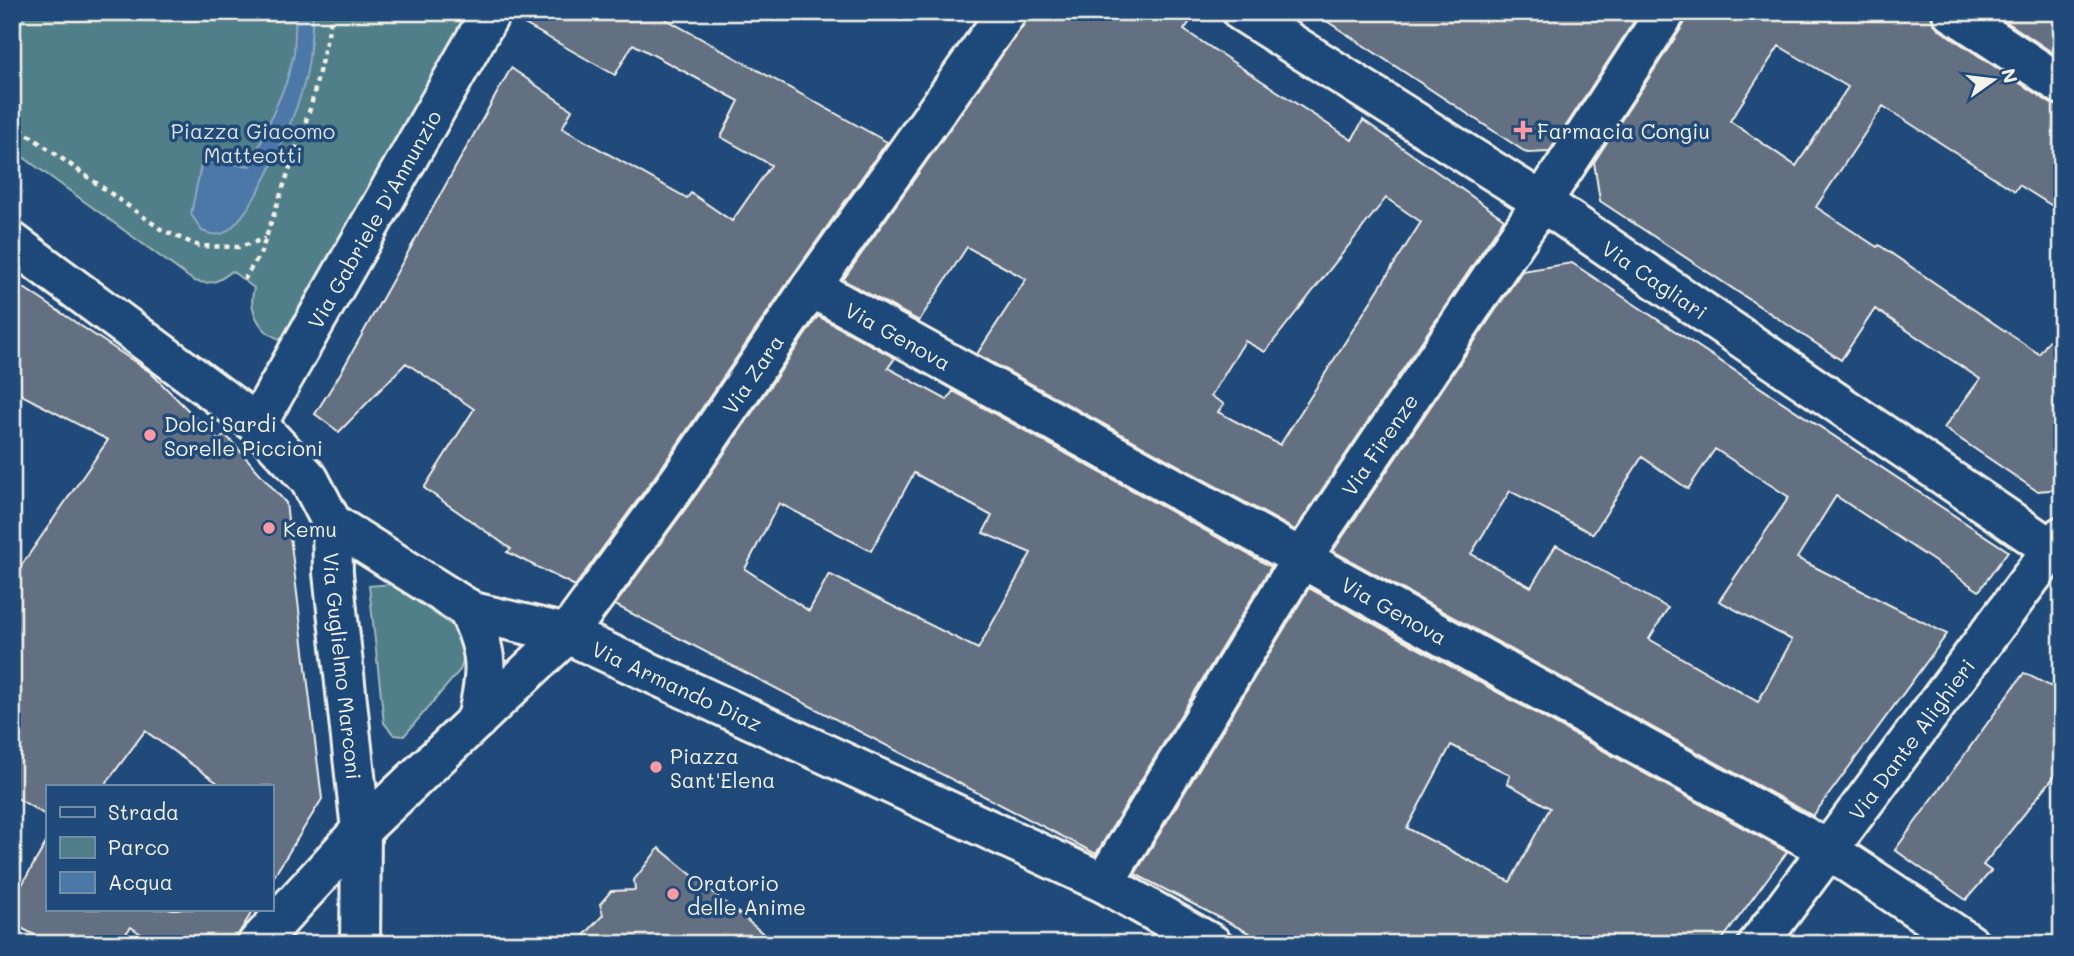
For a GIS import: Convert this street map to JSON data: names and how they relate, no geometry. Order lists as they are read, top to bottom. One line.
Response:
{"streets":{"street":["Via Gabriele D'Annunzio","Via Cagliari","Via Genova","Via Zara","Via Firenze","Via Guglielmo Marconi","Via Armando Diaz","Via Dante Alighieri"]},"crossings":[["Via Gabriele D'Annunzio","Via Guglielmo Marconi"],["Via Cagliari","Via Firenze"],["Via Cagliari","Via Dante Alighieri"],["Via Genova","Via Zara"],["Via Genova","Via Firenze"],["Via Genova","Via Dante Alighieri"],["Via Zara","Via Guglielmo Marconi"],["Via Zara","Via Armando Diaz"],["Via Firenze","Via Armando Diaz"],["Via Guglielmo Marconi","Via Armando Diaz"]],"parks":["Piazza Giacomo Matteotti"],"places":{"health":["Farmacia Congiu"],"other":["Dolci Sardi Sorelle Piccioni","Kemu","Piazza Sant'Elena","Oratorio delle Anime"]},"legend":["Strada","Parco","Acqua"],"north":"right"}
